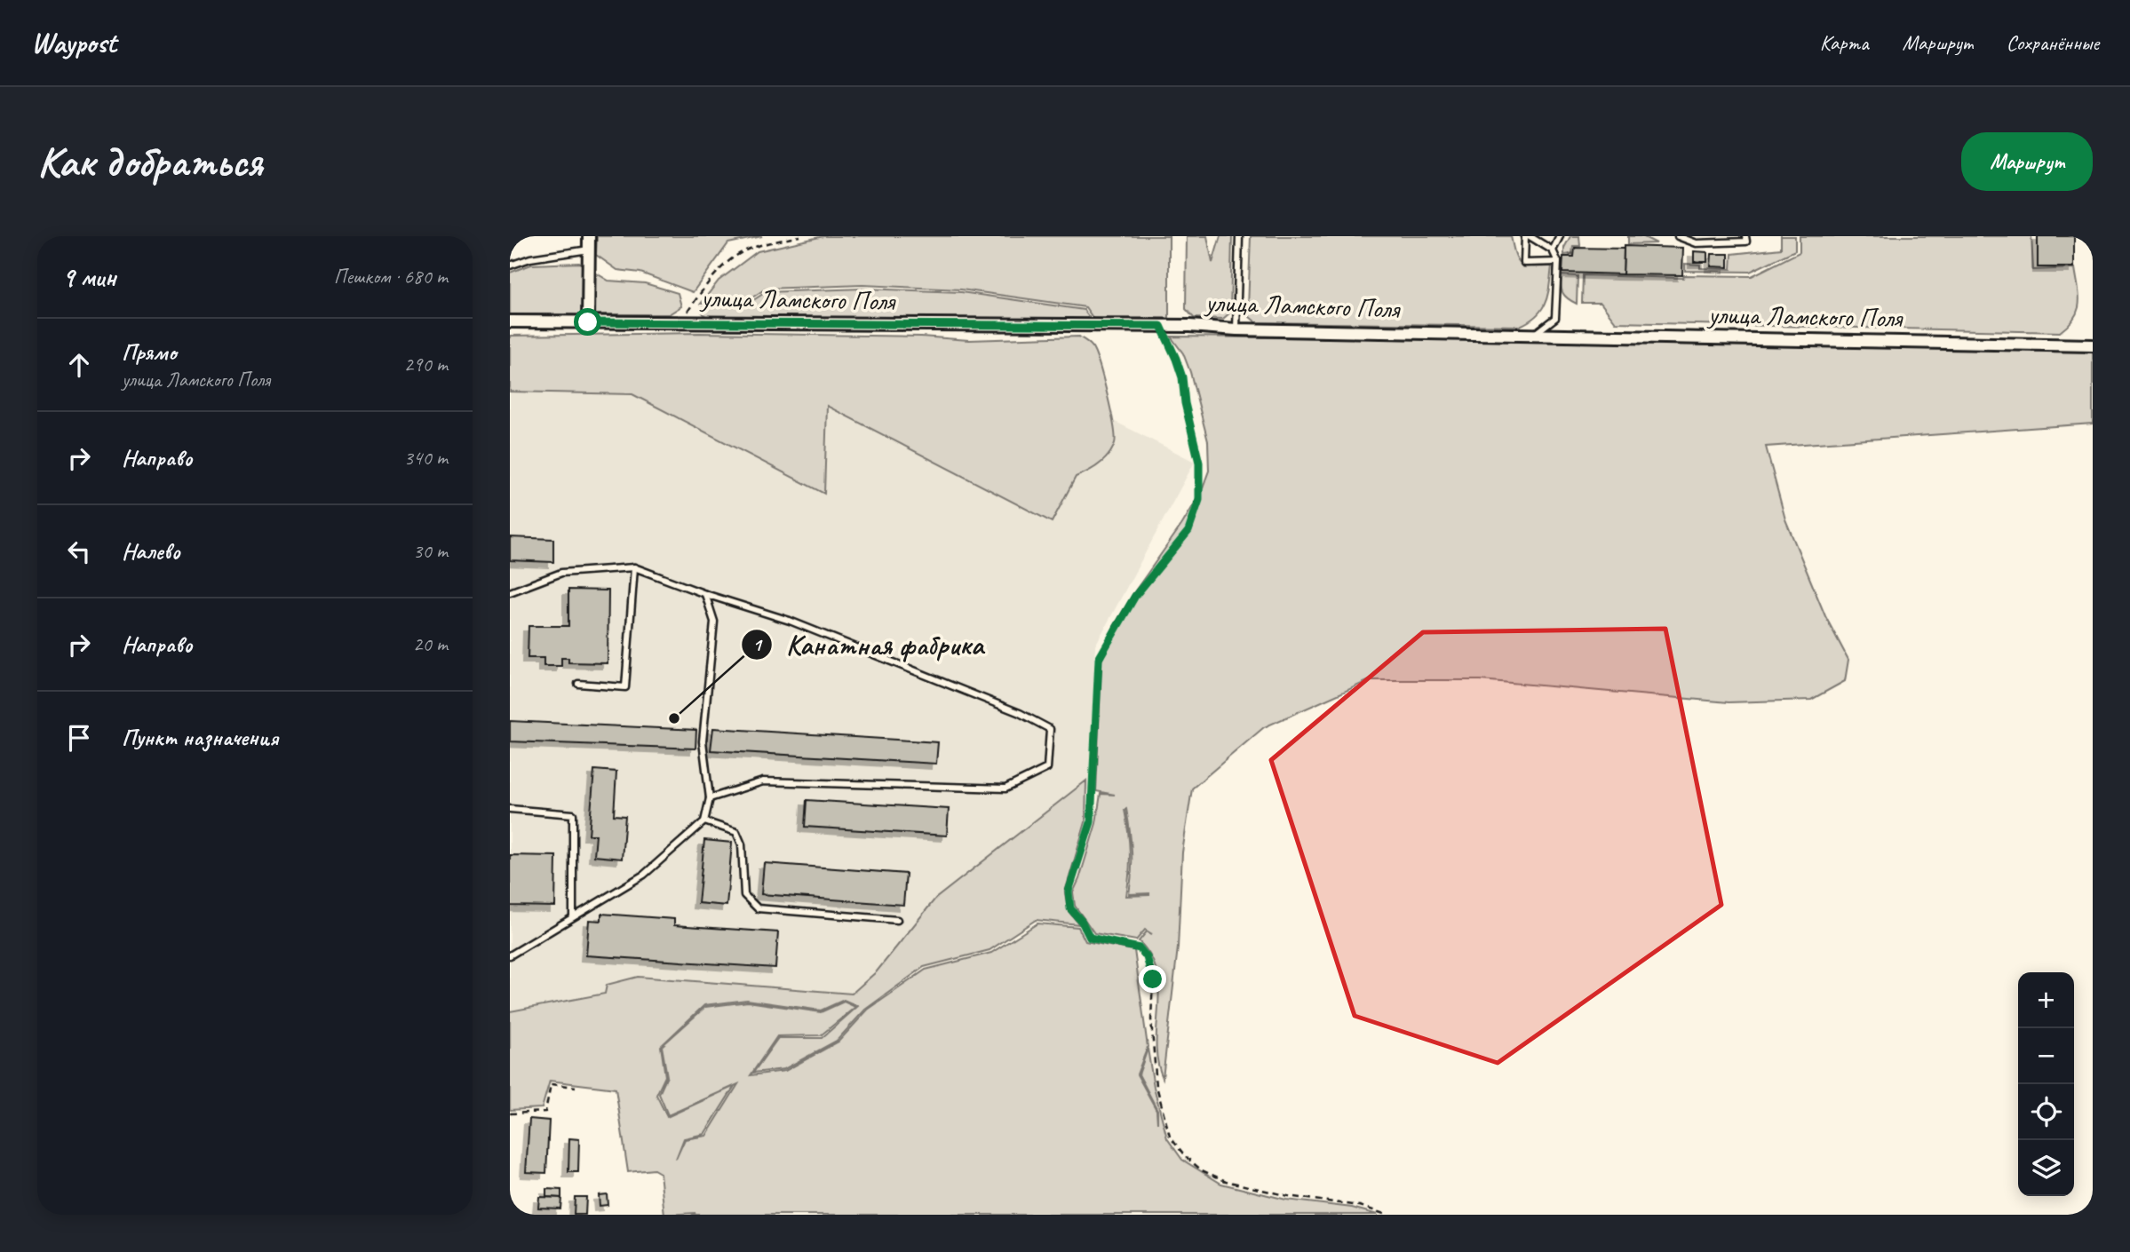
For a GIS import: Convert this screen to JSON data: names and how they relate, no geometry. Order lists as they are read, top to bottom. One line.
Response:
{"streets":{"street":["улица Ламского Поля"]},"places":["Канатная фабрика"],"page":{"header":"Waypost","nav":["Карта","Маршрут","Сохранённые"],"buttons":"Маршрут","title":"Как добраться","heading":["9 мин","Пешком · 680 m"],"list":[["Прямо","улица Ламского Поля","290 m"],["Направо","340 m"],["Налево","30 m"],["Направо","20 m"],"Пункт назначения"],"map_buttons":["+","−"]}}
